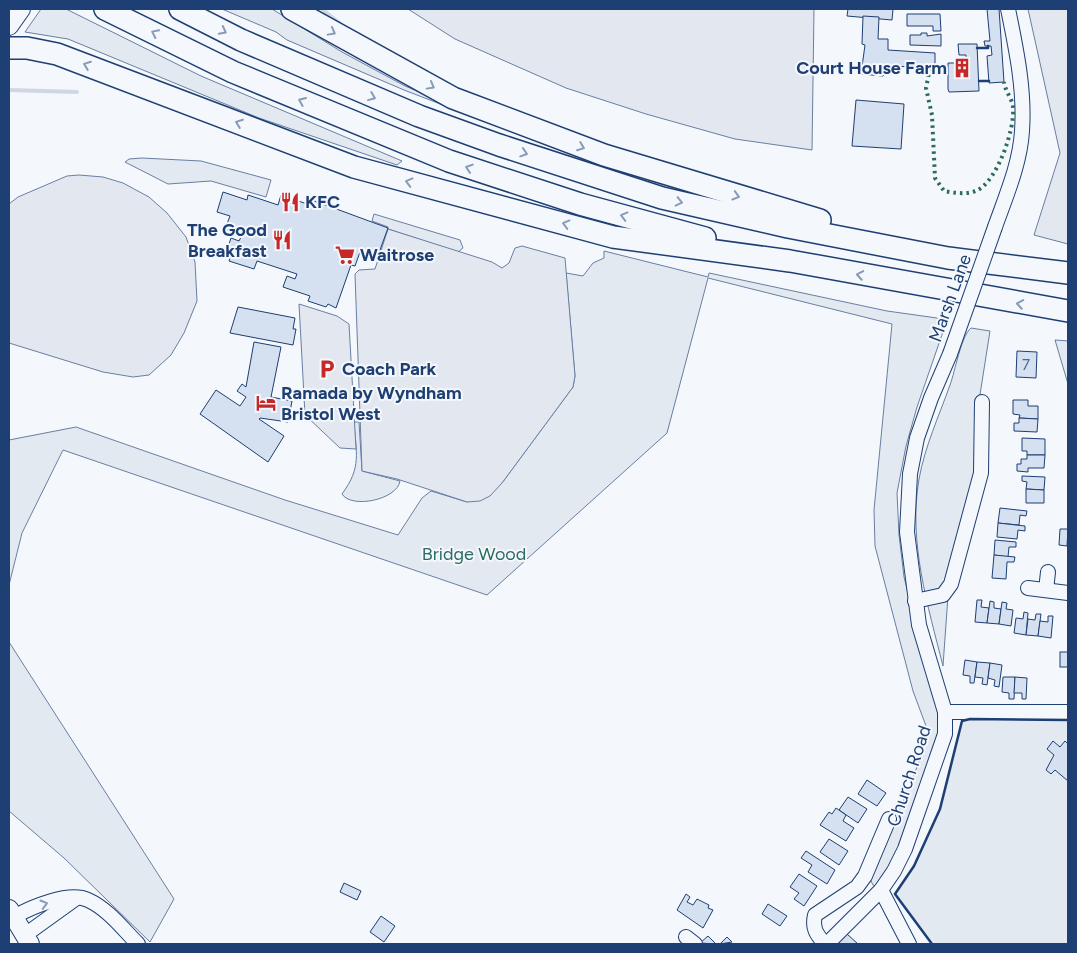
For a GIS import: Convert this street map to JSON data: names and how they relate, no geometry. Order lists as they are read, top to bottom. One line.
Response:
{"streets":{"street":["Marsh Lane","Church Road"]},"crossings":[["Marsh Lane","Church Road"]],"parks":["Bridge Wood"],"places":{"building":["Court House Farm"],"restaurant":["KFC","The Good Breakfast"],"supermarket":["Waitrose"],"parking":["Coach Park"],"hotel":["Ramada by Wyndham Bristol West"]},"house_numbers":["7"]}
